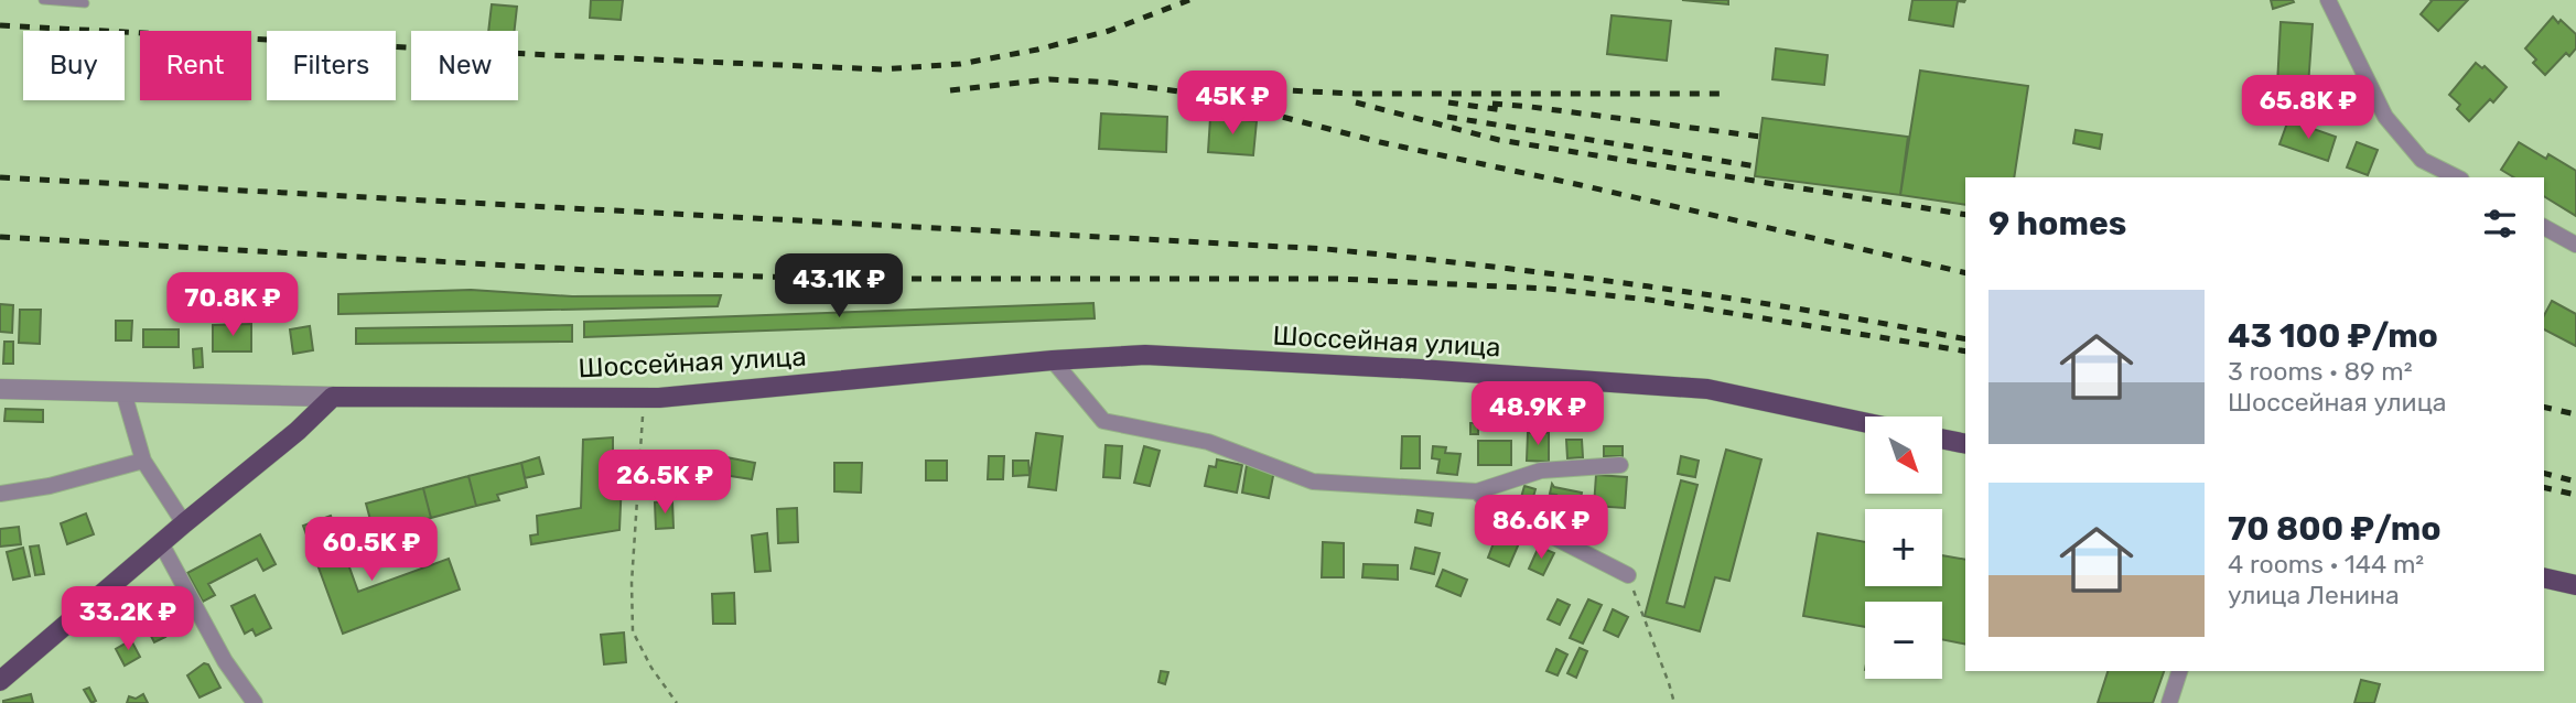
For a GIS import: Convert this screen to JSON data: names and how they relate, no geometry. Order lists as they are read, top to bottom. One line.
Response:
{"streets":{"main road":["Шоссейная улица"]},"north":"bottom right","page":{"chip":["Buy","Rent","Filters","New"],"price":["45K ₽","65.8K ₽","43.1K ₽","70.8K ₽","48.9K ₽","26.5K ₽","86.6K ₽","60.5K ₽","33.2K ₽"],"heading":"9 homes","list":[{"name":"43 100 ₽/mo","note":"3 rooms · 89 m² · Шоссейная улица"},{"name":"70 800 ₽/mo","note":"4 rooms · 144 m² · улица Ленина"}],"map_buttons":["+","−"]}}
